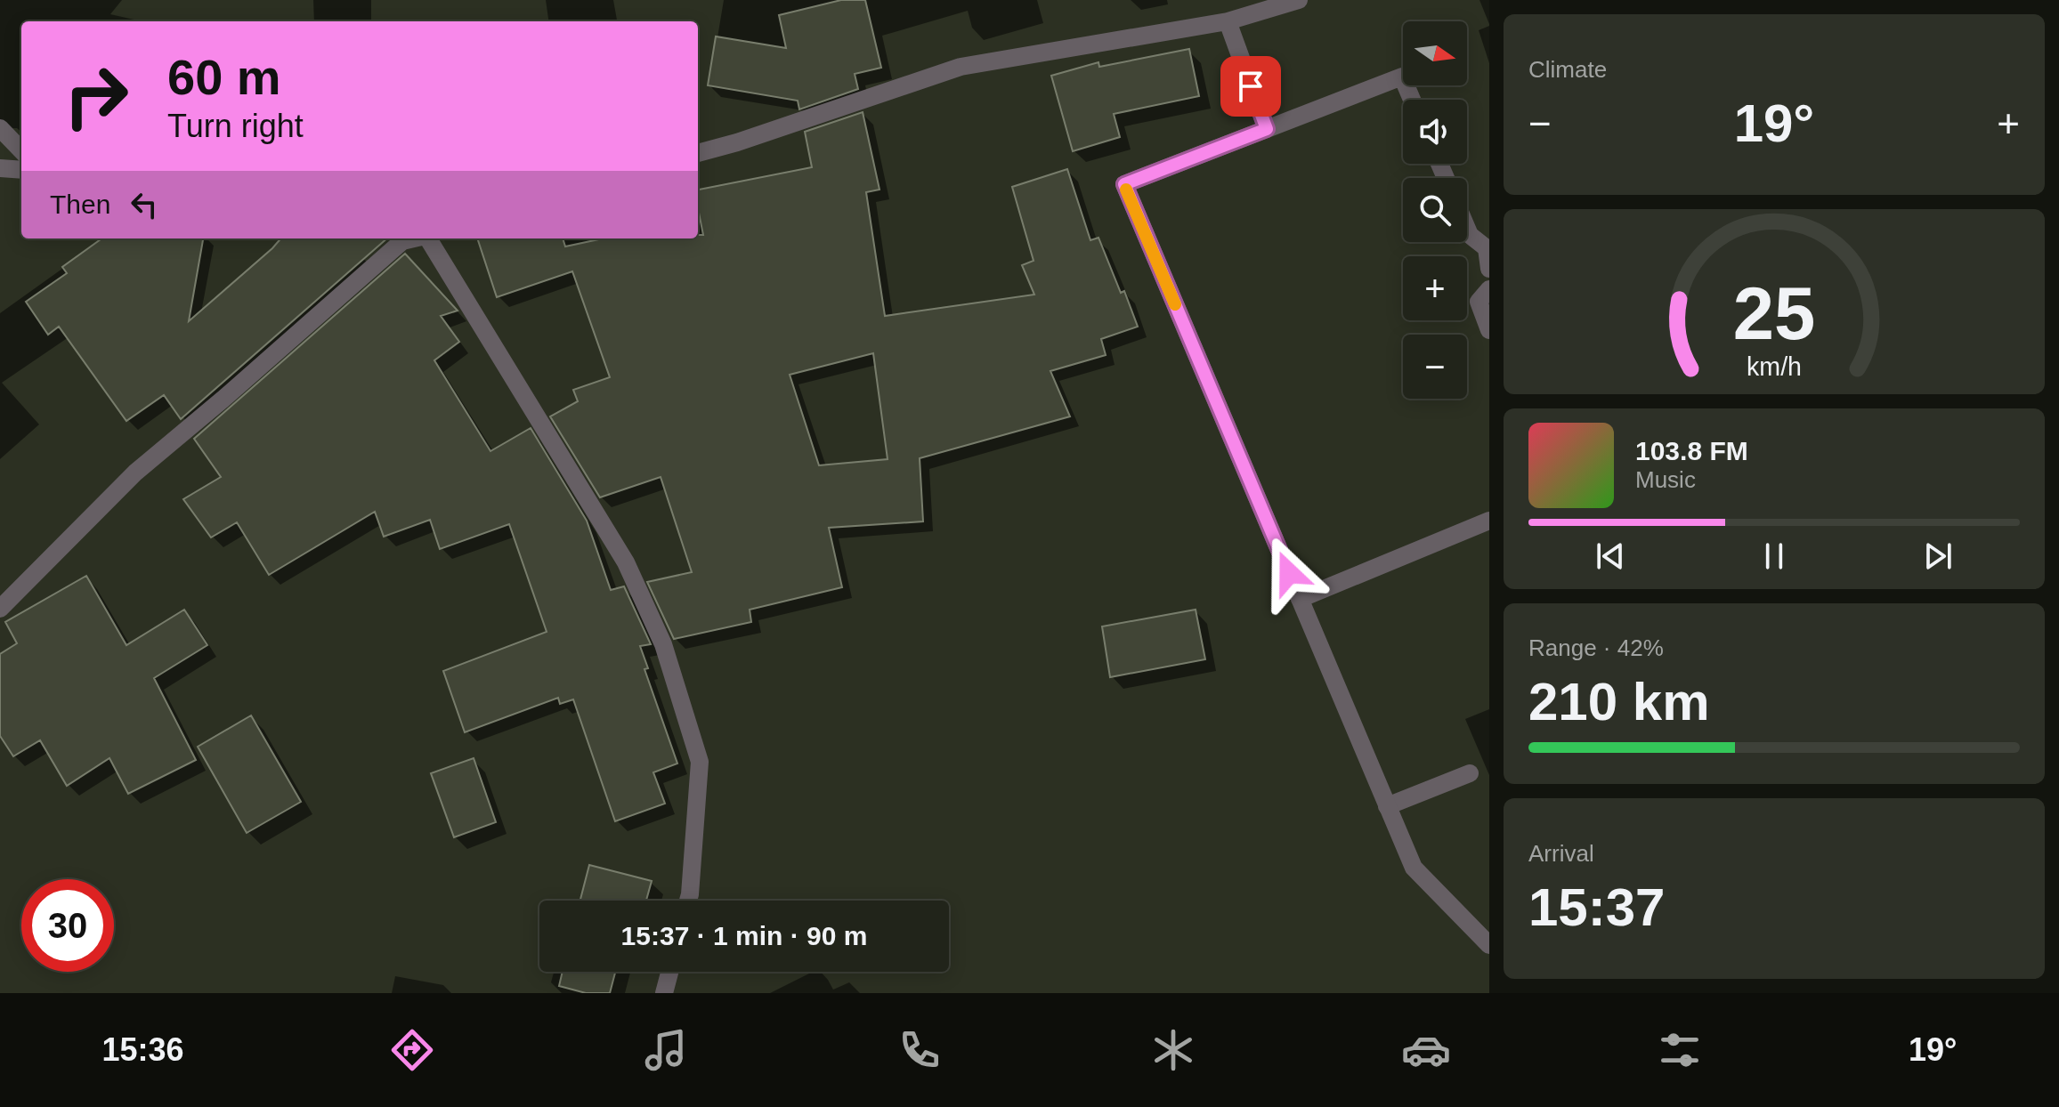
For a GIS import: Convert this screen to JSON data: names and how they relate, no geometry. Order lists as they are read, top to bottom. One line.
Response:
{"north":"right","page":{"tile":["Climate",["Range · 42%","210 km"],["Arrival","15:37"]],"map_buttons":["+","−"],"turn":["60 m","Turn right"],"heat":["−","19°","+"],"then":"Then","song":["103.8 FM","Music"],"limit":"30","trip":"15:37 · 1 min · 90 m","tabs":["15:36","19°"],"gauge":["25","km/h"]}}
